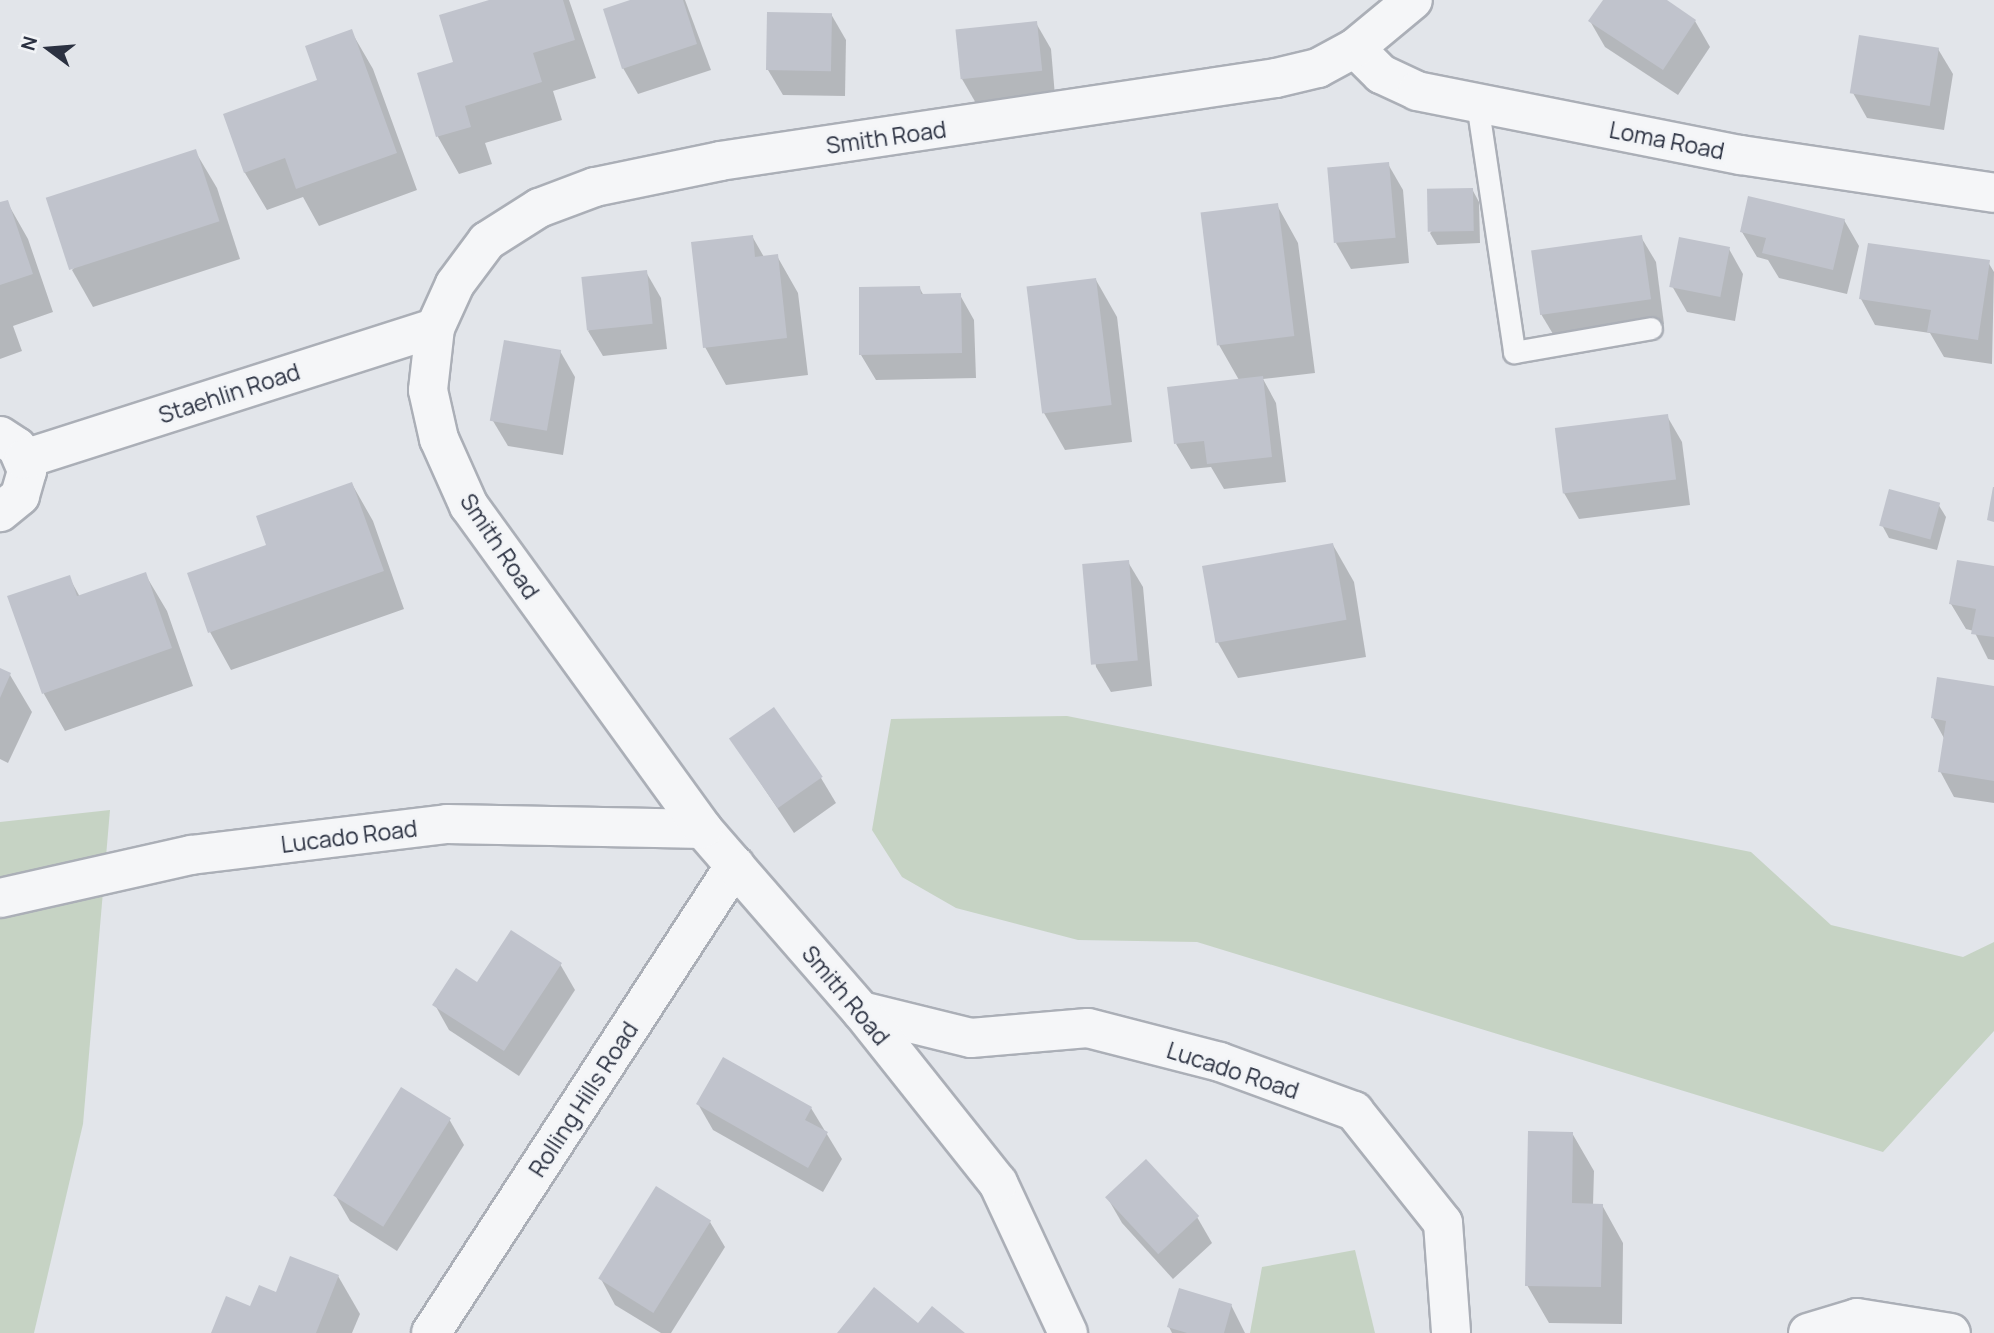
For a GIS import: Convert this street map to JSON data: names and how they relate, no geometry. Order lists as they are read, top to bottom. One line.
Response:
{"streets":{"street":["Smith Road","Loma Road","Staehlin Road","Lucado Road","Rolling Hills Road"]},"crossings":[["Smith Road","Loma Road"],["Smith Road","Staehlin Road"],["Smith Road","Lucado Road"],["Smith Road","Rolling Hills Road"]],"north":"left"}
